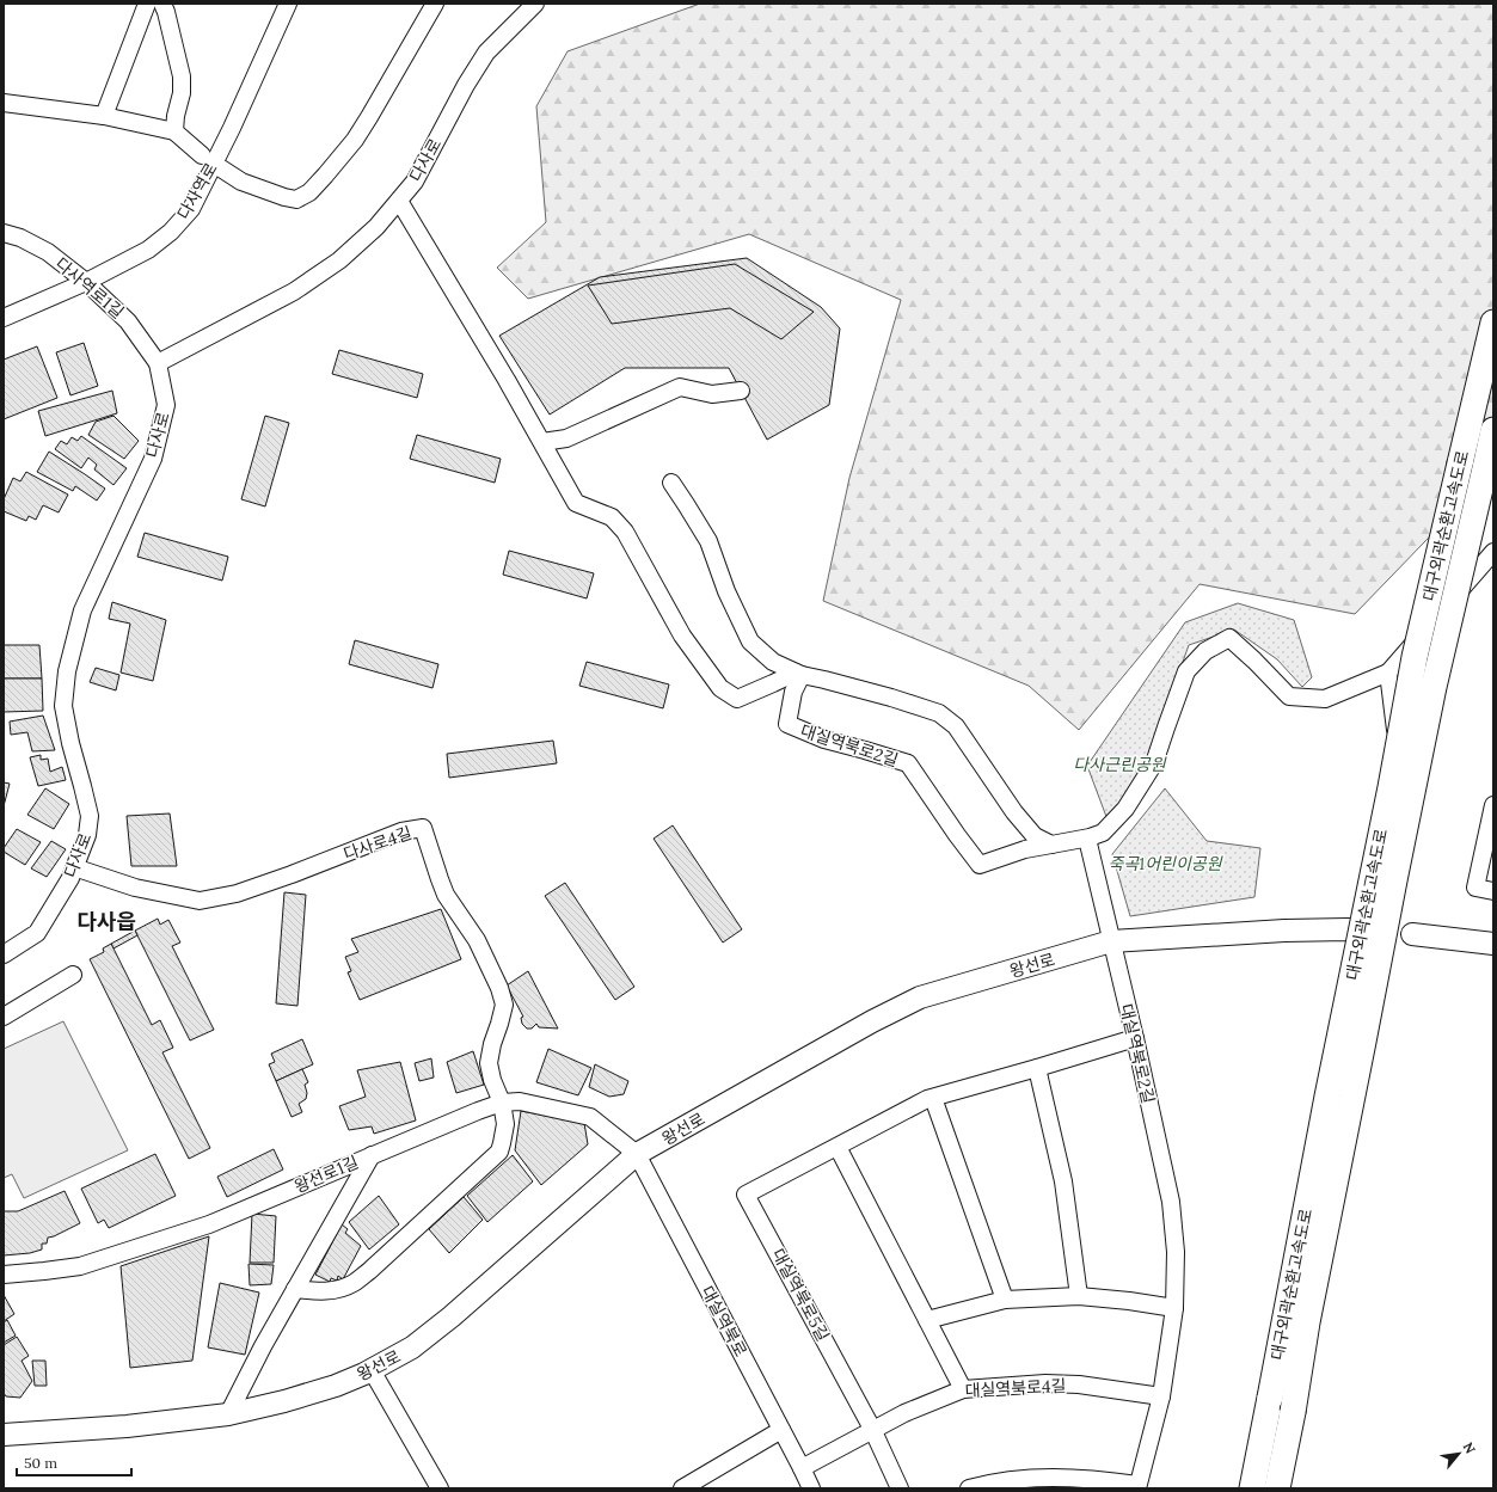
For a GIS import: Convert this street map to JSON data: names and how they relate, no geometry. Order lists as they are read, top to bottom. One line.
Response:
{"streets":{"highway":["대구외곽순환고속도로"],"main road":["왕선로"],"street":["다사로","다사역로","다사역로1길","대실역북로2길","다사로4길","왕선로1길","대실역북로5길","대실역북로","대실역북로4길"]},"crossings":[["다사로","다사역로1길"],["다사로","다사로4길"],["다사역로","다사역로1길"],["대실역북로2길","왕선로"],["대실역북로2길","대실역북로5길"],["대실역북로2길","대실역북로4길"],["다사로4길","왕선로1길"],["왕선로","왕선로1길"],["왕선로","대실역북로"],["왕선로1길","대실역북로"],["대실역북로5길","대실역북로4길"],["대실역북로","대실역북로4길"]],"districts":["다사읍"],"parks":["다사근린공원","죽곡1어린이공원"],"scale_bar":"50 m","north":"top right"}
